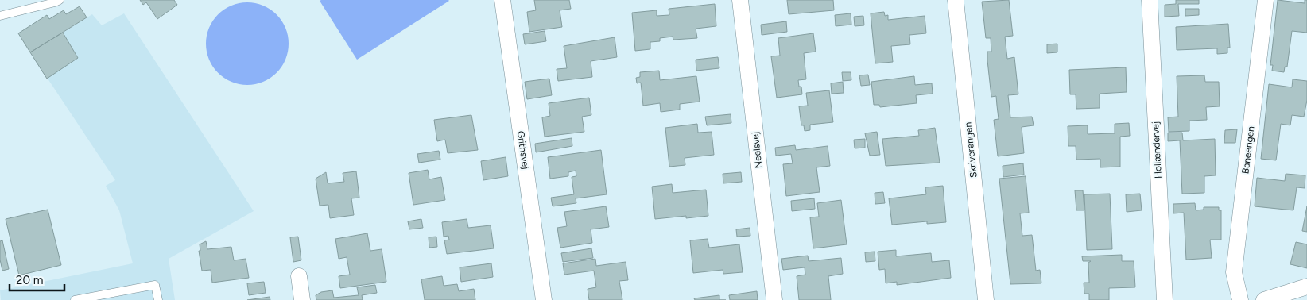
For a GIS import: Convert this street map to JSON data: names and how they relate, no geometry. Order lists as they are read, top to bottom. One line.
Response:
{"streets":{"street":["Grithsvej","Neelsvej","Skriverengen","Hollændervej","Baneengen"]},"scale_bar":"20 m"}
